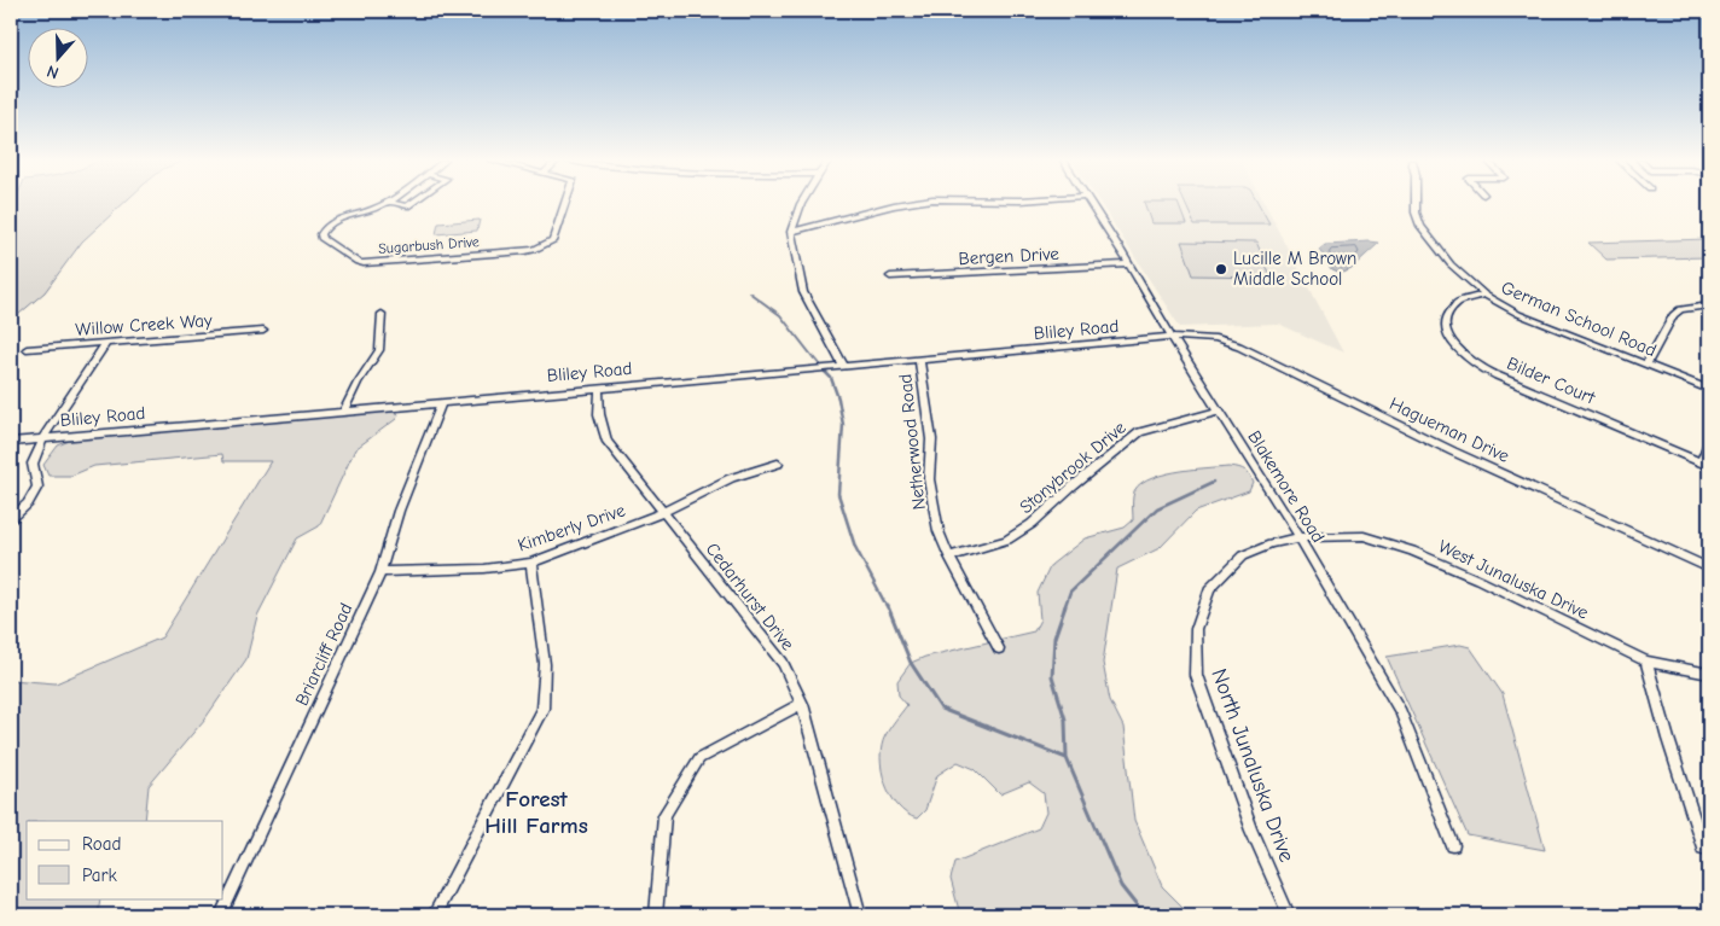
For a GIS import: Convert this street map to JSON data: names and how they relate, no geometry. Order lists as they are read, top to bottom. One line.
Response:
{"streets":{"street":["Sugarbush Drive","Bergen Drive","German School Road","Willow Creek Way","Bliley Road","Bilder Court","Hagueman Drive","Netherwood Road","Stonybrook Drive","Blakemore Road","Kimberly Drive","West Junaluska Drive","Cedarhurst Drive","Briarcliff Road","North Junaluska Drive"]},"crossings":[["Bergen Drive","Blakemore Road"],["German School Road","Bilder Court"],["Bliley Road","Hagueman Drive"],["Bliley Road","Netherwood Road"],["Bliley Road","Blakemore Road"],["Bliley Road","Cedarhurst Drive"],["Bliley Road","Briarcliff Road"],["Hagueman Drive","Blakemore Road"],["Netherwood Road","Stonybrook Drive"],["Stonybrook Drive","Blakemore Road"],["Blakemore Road","West Junaluska Drive"],["Blakemore Road","North Junaluska Drive"],["Kimberly Drive","Cedarhurst Drive"],["Kimberly Drive","Briarcliff Road"],["West Junaluska Drive","North Junaluska Drive"]],"districts":["Forest Hill Farms"],"places":["Lucille M Brown Middle School"],"legend":["Road","Park"],"north":"bottom"}
